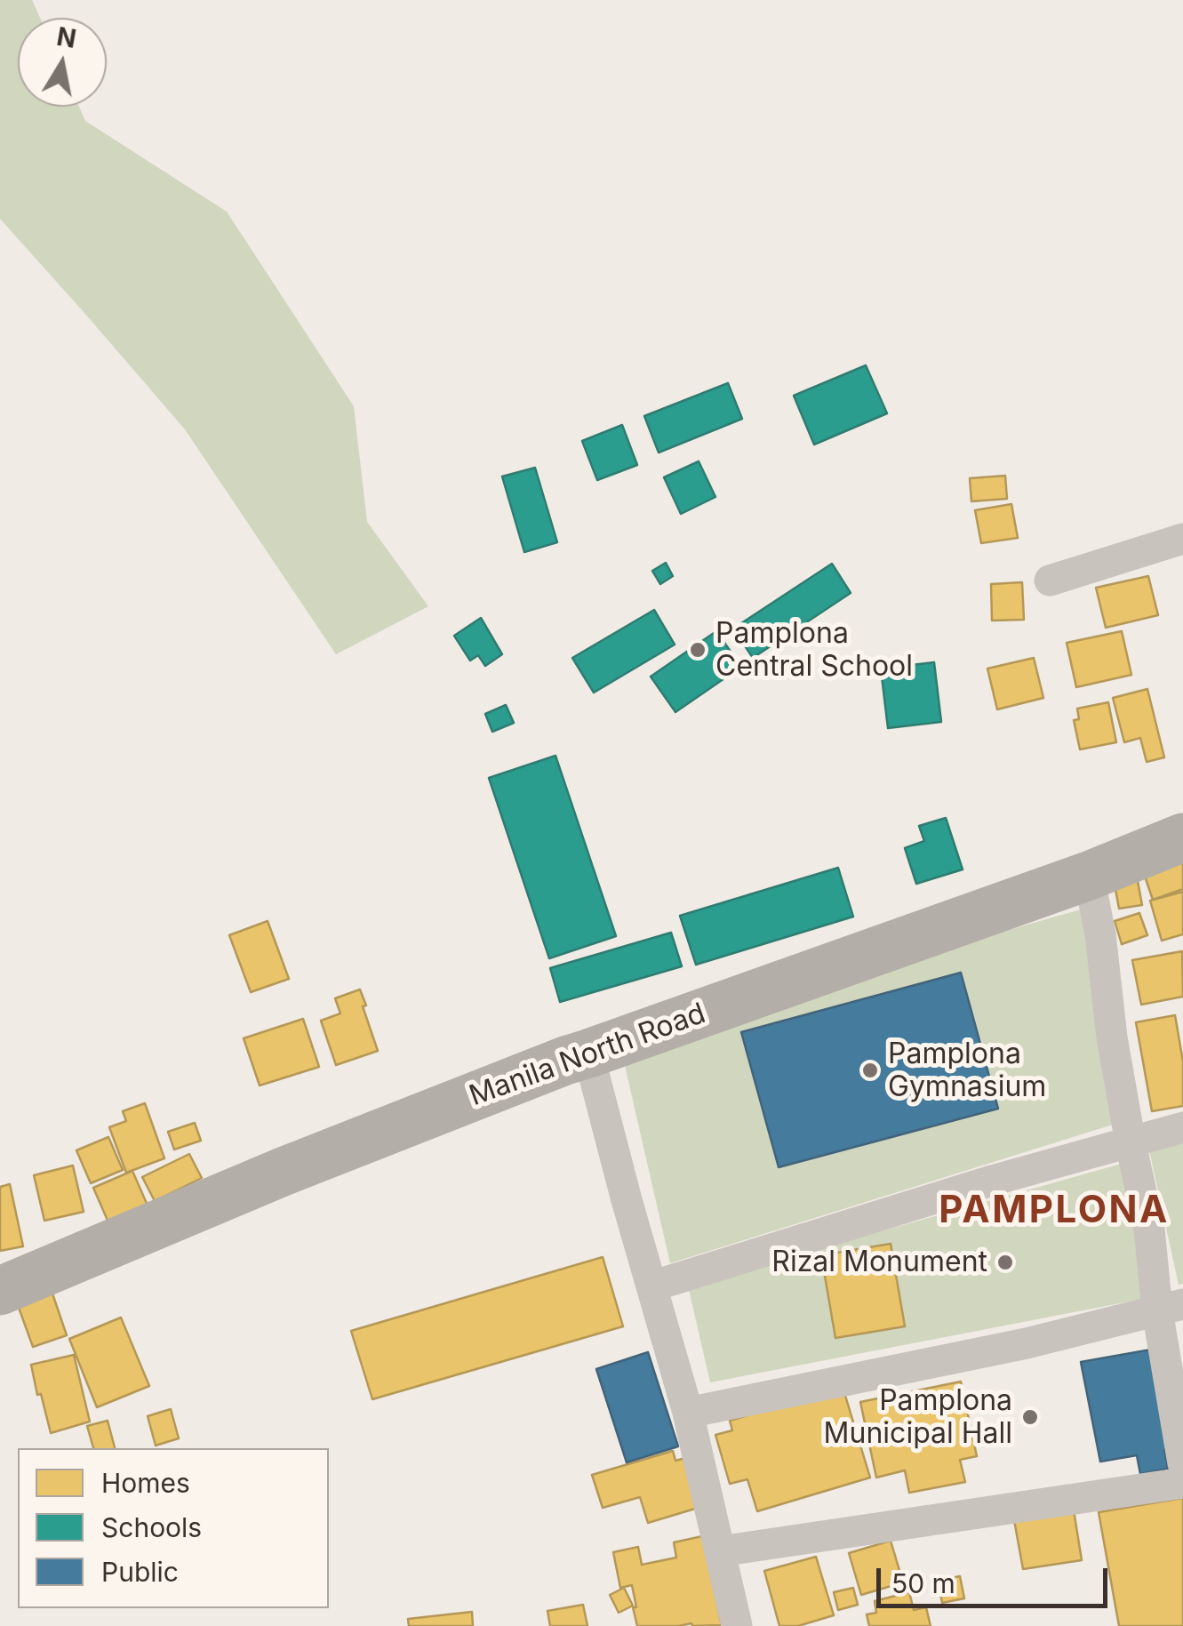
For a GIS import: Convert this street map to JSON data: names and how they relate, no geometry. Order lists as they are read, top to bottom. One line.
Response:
{"streets":{"highway":["Manila North Road"]},"districts":["PAMPLONA"],"places":["Pamplona Central School","Pamplona Gymnasium","Rizal Monument","Pamplona Municipal Hall"],"legend":["Homes","Schools","Public"],"scale_bar":"50 m","north":"top"}
